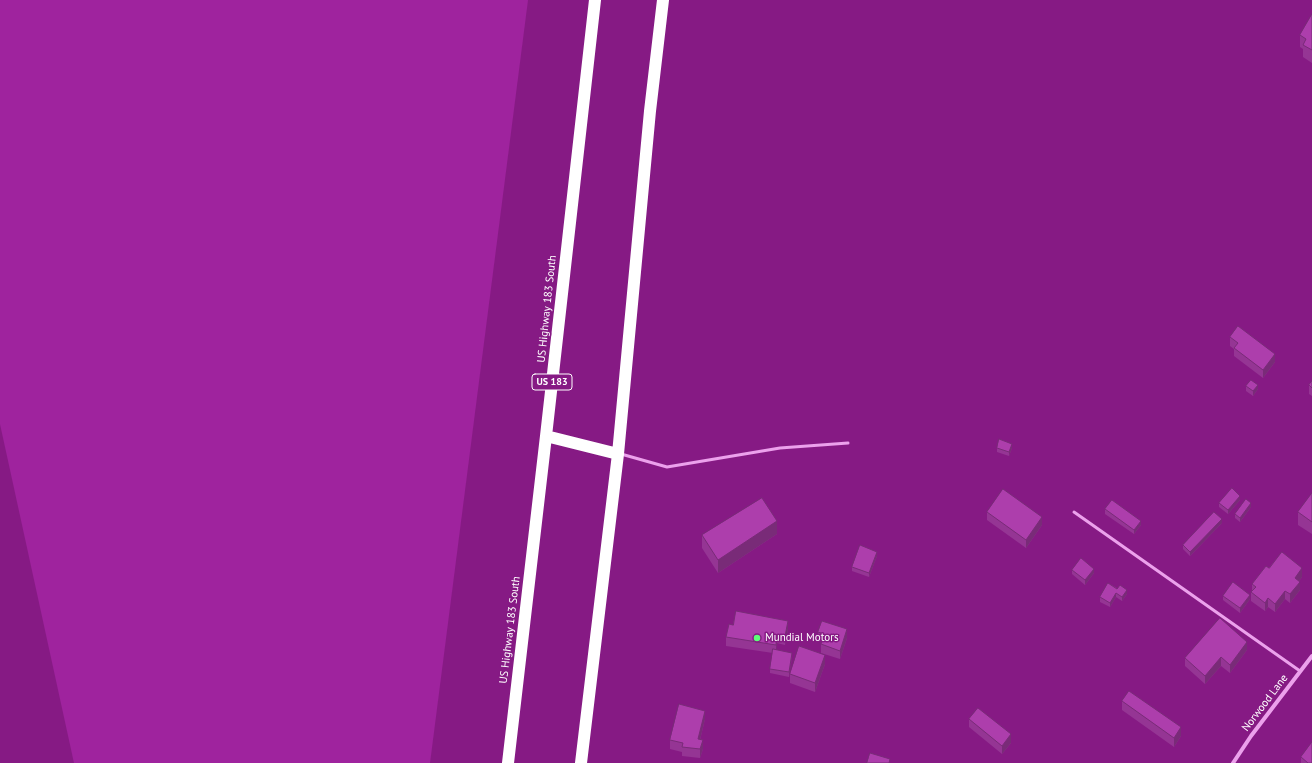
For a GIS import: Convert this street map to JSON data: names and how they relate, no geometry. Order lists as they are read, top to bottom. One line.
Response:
{"streets":{"highway":["US Highway 183 South","US 183"],"street":["Norwood Lane"]},"places":["Mundial Motors"]}
